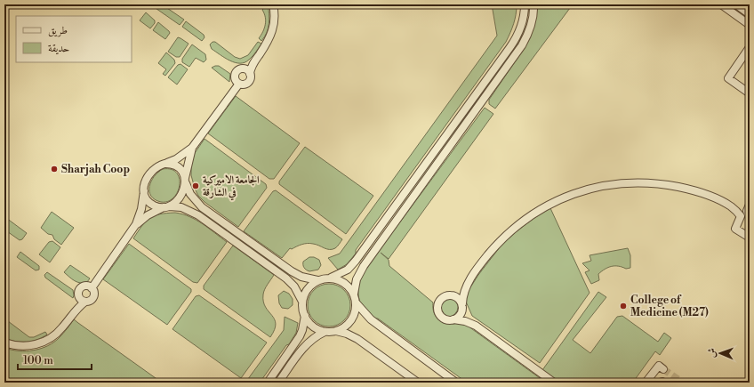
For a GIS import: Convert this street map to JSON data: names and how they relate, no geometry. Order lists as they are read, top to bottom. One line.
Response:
{"places":["Sharjah Coop","الجامعة الاميركية في الشارقة","College of Medicine (M27)"],"legend":["طريق","حديقة"],"scale_bar":"100 m","north":"left"}
